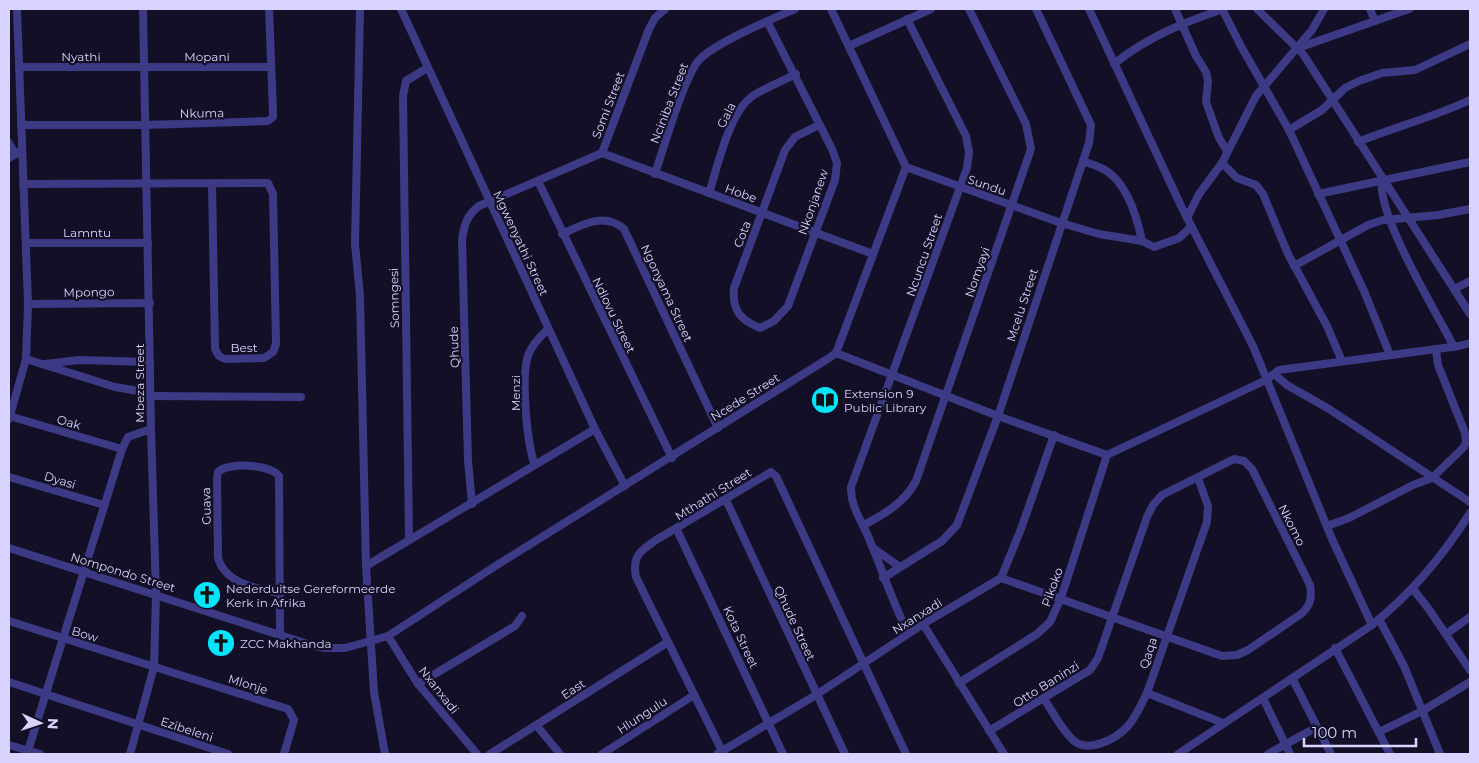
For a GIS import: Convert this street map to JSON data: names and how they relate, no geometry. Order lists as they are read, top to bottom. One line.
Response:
{"streets":{"street":["Nyathi","Mopani","Nciniba Street","Somi Street","Nkuma","Gala","Sundu","Hobe","Nkonjanew","Lamntu","Cota","Mgwenyathi Street","Ncuncu Street","Nomyayi","Mpongo","Ngonyama Street","Somngesi","Mcelu Street","Ndlovu Street","Best","Qhude","Mbeza Street","Menzi","Ncede Street","Oak","Dyasi","Mthathi Street","Guava","Nkomo","Nompondo Street","Pikoko","Nxanxadi","Qhude Street","Bow","Kota Street","Qaqa","Mlonje","Otto Baninzi","East","Hlungulu","Ezibeleni"]},"crossings":[["Nyathi","Mopani"],["Nyathi","Mbeza Street"],["Mopani","Nkuma"],["Mopani","Mbeza Street"],["Nciniba Street","Hobe"],["Nciniba Street","Nkonjanew"],["Somi Street","Hobe"],["Somi Street","Mgwenyathi Street"],["Somi Street","Ndlovu Street"],["Somi Street","Qhude"],["Nkuma","Mbeza Street"],["Gala","Hobe"],["Gala","Nkonjanew"],["Sundu","Ncuncu Street"],["Sundu","Nomyayi"],["Sundu","Mcelu Street"],["Hobe","Nkonjanew"],["Hobe","Cota"],["Nkonjanew","Cota"],["Lamntu","Mbeza Street"],["Mgwenyathi Street","Somngesi"],["Mgwenyathi Street","Qhude"],["Mgwenyathi Street","Menzi"],["Mgwenyathi Street","Ncede Street"],["Ncuncu Street","Nomyayi"],["Mpongo","Mbeza Street"],["Ngonyama Street","Ndlovu Street"],["Ngonyama Street","Ncede Street"],["Ndlovu Street","Ncede Street"],["Best","Mbeza Street"],["Mbeza Street","Nompondo Street"],["Mbeza Street","Bow"],["Mbeza Street","Mlonje"],["Mbeza Street","Ezibeleni"],["Ncede Street","Nompondo Street"],["Ncede Street","Nxanxadi"],["Mthathi Street","Nxanxadi"],["Mthathi Street","Qhude Street"],["Mthathi Street","Kota Street"],["Mthathi Street","East"],["Mthathi Street","Hlungulu"],["Guava","Nompondo Street"],["Nkomo","Pikoko"],["Nkomo","Nxanxadi"],["Nkomo","Qaqa"],["Nkomo","Otto Baninzi"],["Nxanxadi","Qhude Street"],["Nxanxadi","Kota Street"],["Bow","Mlonje"],["Qaqa","Otto Baninzi"]],"places":{"library":["Extension 9 Public Library"],"church":["Nederduitse Gereformeerde Kerk in Afrika","ZCC Makhanda"]},"scale_bar":"100 m","north":"right"}
